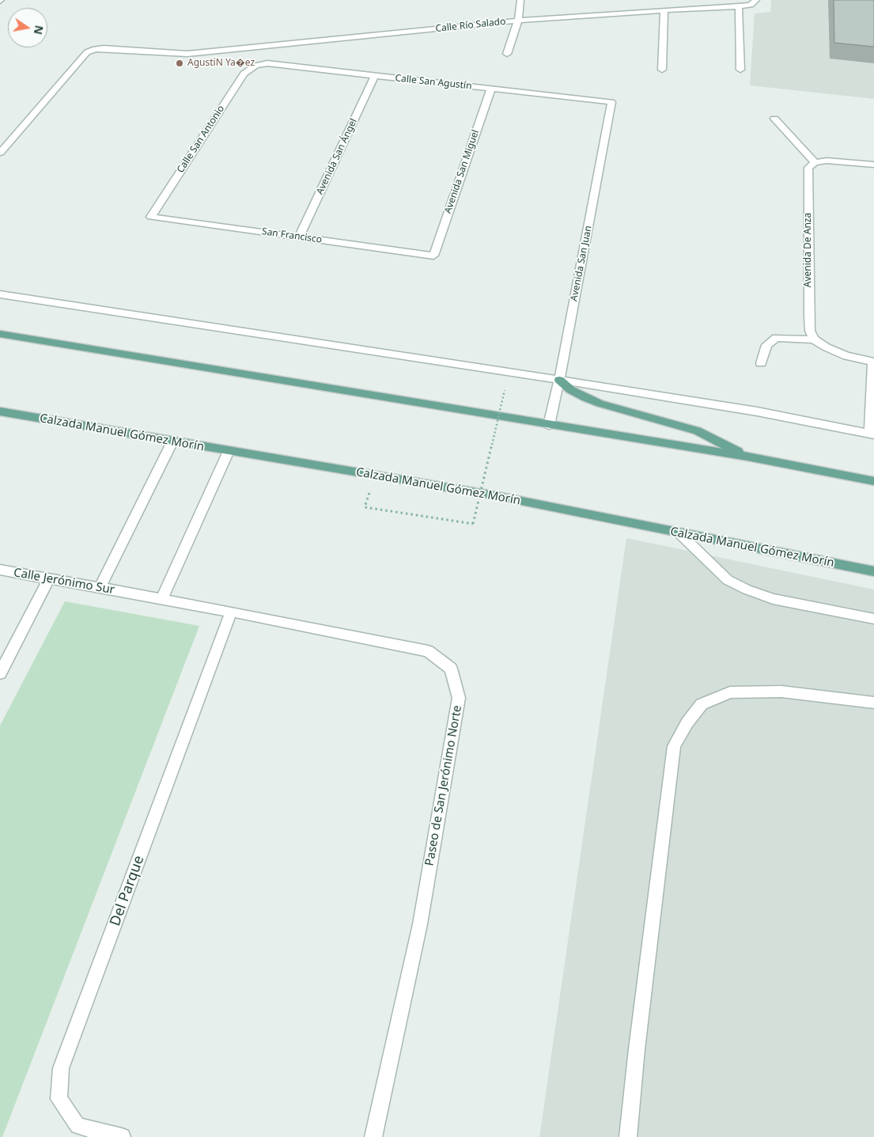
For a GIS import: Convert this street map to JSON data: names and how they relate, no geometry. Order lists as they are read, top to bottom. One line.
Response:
{"streets":{"main road":["Calzada Manuel Gómez Morín"],"street":["Calle Río Salado","Calle San Agustín","Calle San Antonio","Avenida San Ángel","Avenida San Miguel","San Francisco","Avenida De Anza","Avenida San Juan","Calle Jerónimo Sur","Paseo de San Jerónimo Norte","Del Parque"]},"crossings":[["Calle San Agustín","Calle San Antonio"],["Calle San Agustín","Avenida San Ángel"],["Calle San Agustín","Avenida San Miguel"],["Calle San Agustín","Avenida San Juan"],["Calle San Antonio","San Francisco"],["Avenida San Ángel","San Francisco"],["Avenida San Miguel","San Francisco"],["Calle Jerónimo Sur","Paseo de San Jerónimo Norte"],["Paseo de San Jerónimo Norte","Del Parque"]],"places":["AgustiN Ya�ez"],"north":"right"}
